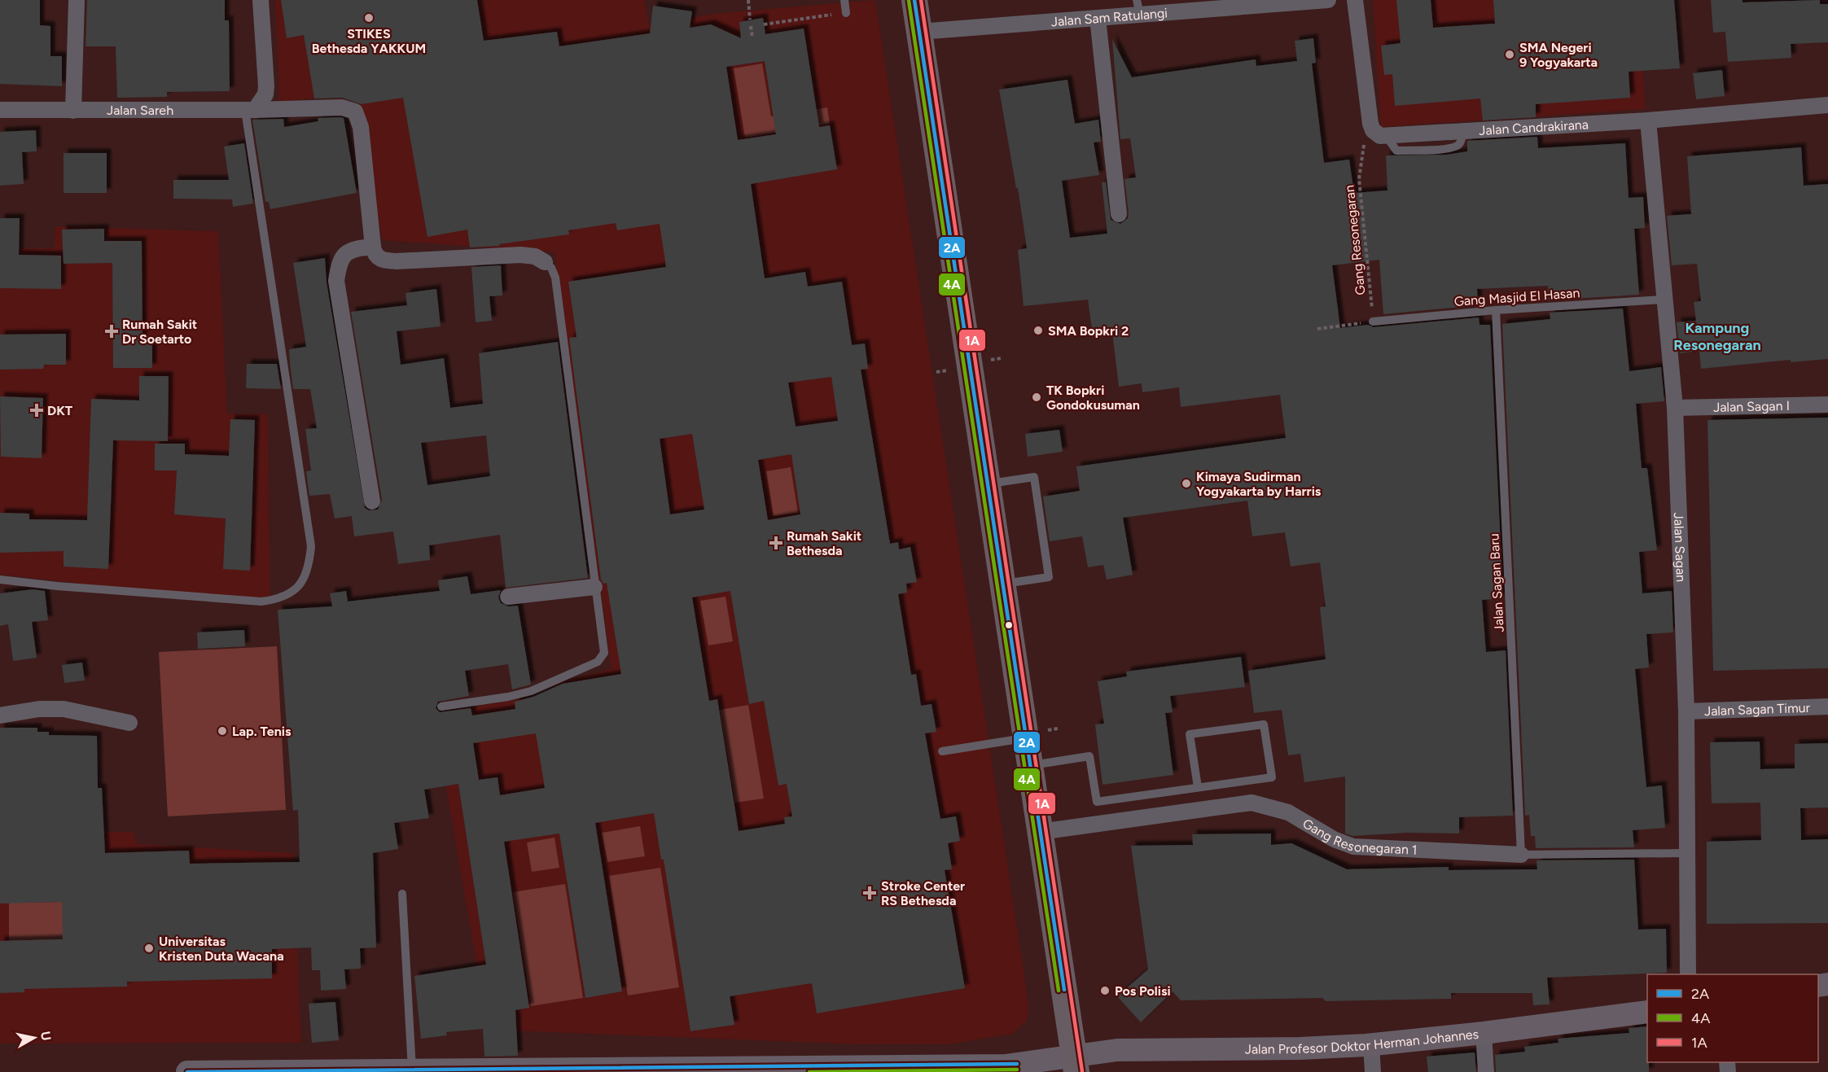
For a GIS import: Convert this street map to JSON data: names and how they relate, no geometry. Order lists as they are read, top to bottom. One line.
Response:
{"streets":{"main road":["Jalan Profesor Doktor Herman Johannes"],"street":["Jalan Sam Ratulangi","Jalan Sareh","Jalan Candrakirana","Jalan Sagan I","Jalan Sagan","Jalan Sagan Timur","Gang Resonegaran 1"],"lane":["Gang Masjid El Hasan","Jalan Sagan Baru"],"path":["Gang Resonegaran"]},"crossings":[["Jalan Candrakirana","Gang Resonegaran"],["Jalan Candrakirana","Jalan Sagan"],["Gang Resonegaran","Gang Masjid El Hasan"],["Gang Masjid El Hasan","Jalan Sagan"],["Gang Masjid El Hasan","Jalan Sagan Baru"],["Jalan Sagan I","Jalan Sagan"],["Jalan Sagan","Jalan Sagan Timur"],["Jalan Sagan","Gang Resonegaran 1"],["Jalan Sagan Baru","Gang Resonegaran 1"]],"districts":["Kampung Resonegaran"],"places":{"other":["STIKES Bethesda YAKKUM","SMA Negeri 9 Yogyakarta","SMA Bopkri 2","TK Bopkri Gondokusuman","Kimaya Sudirman Yogyakarta by Harris","Lap. Tenis","Universitas Kristen Duta Wacana","Pos Polisi"],"health":["Rumah Sakit Dr Soetarto","DKT","Rumah Sakit Bethesda","Stroke Center RS Bethesda"]},"lines":["transit line 2A","transit line 1A","transit line 4A"],"legend":["2A","4A","1A"],"north":"right"}
